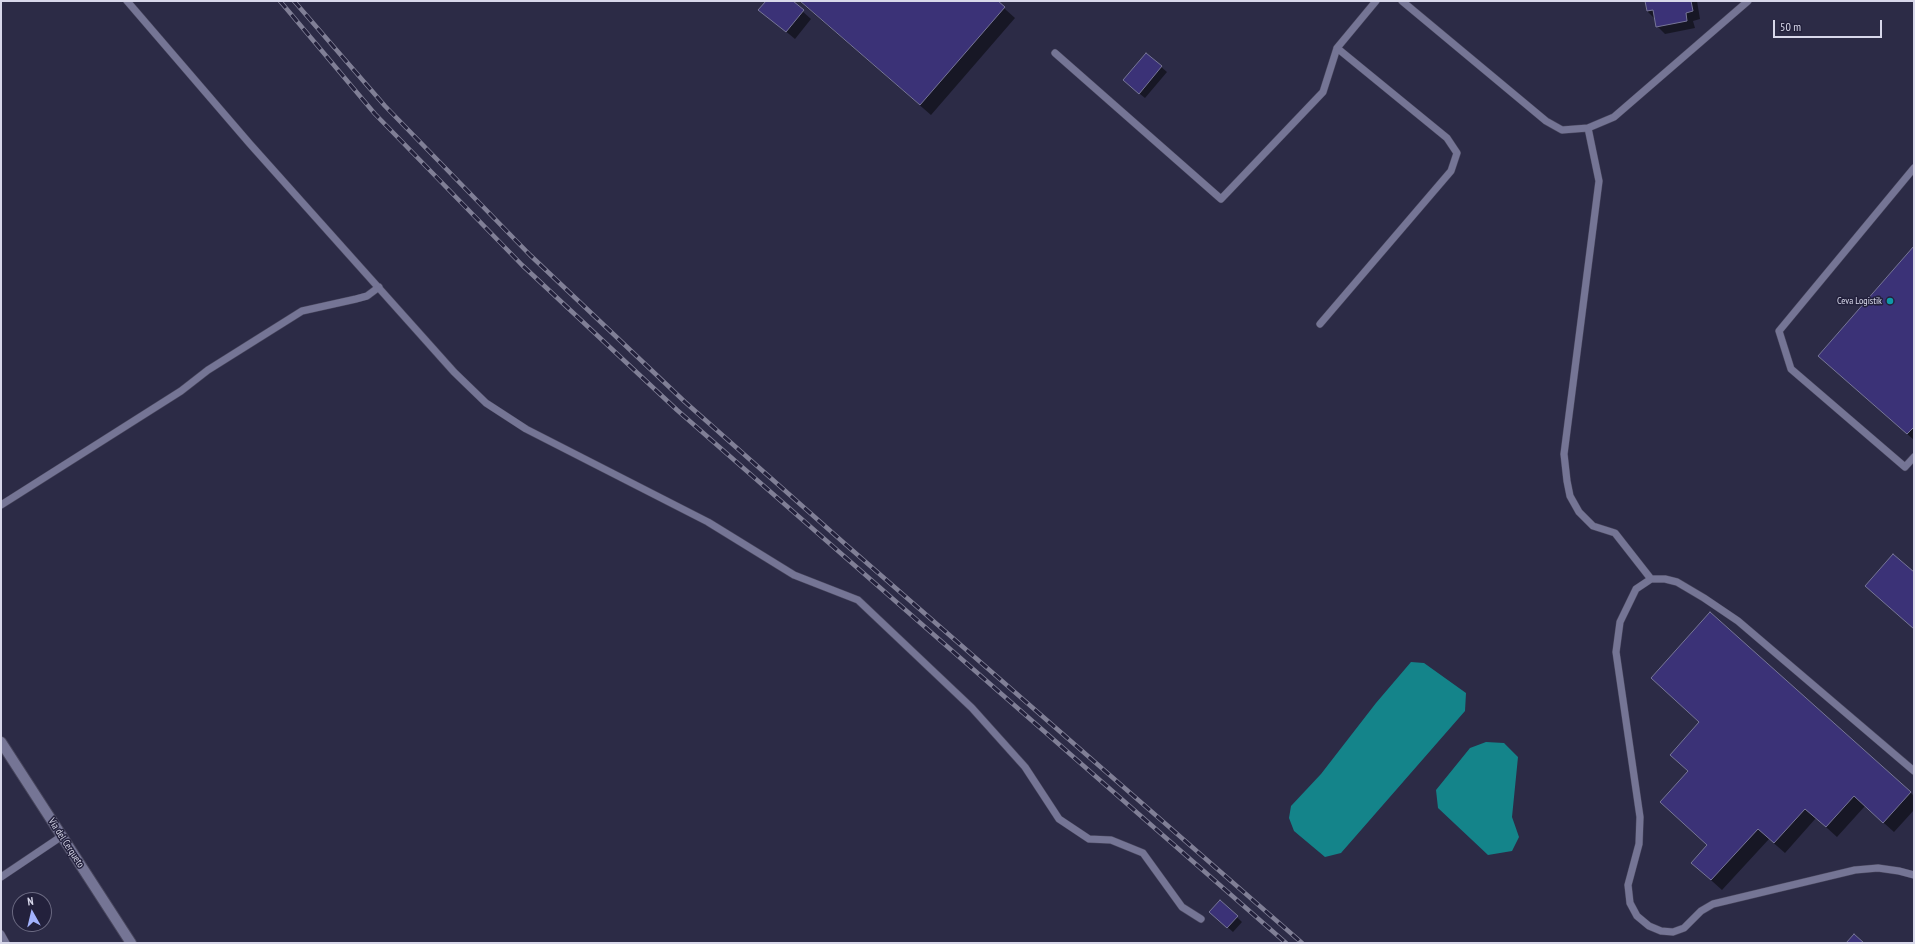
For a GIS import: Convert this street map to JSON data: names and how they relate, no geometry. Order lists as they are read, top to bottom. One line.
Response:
{"streets":{"street":["Via del Cerqueto"]},"places":["Ceva Logistik"],"scale_bar":"50 m","north":"top"}
